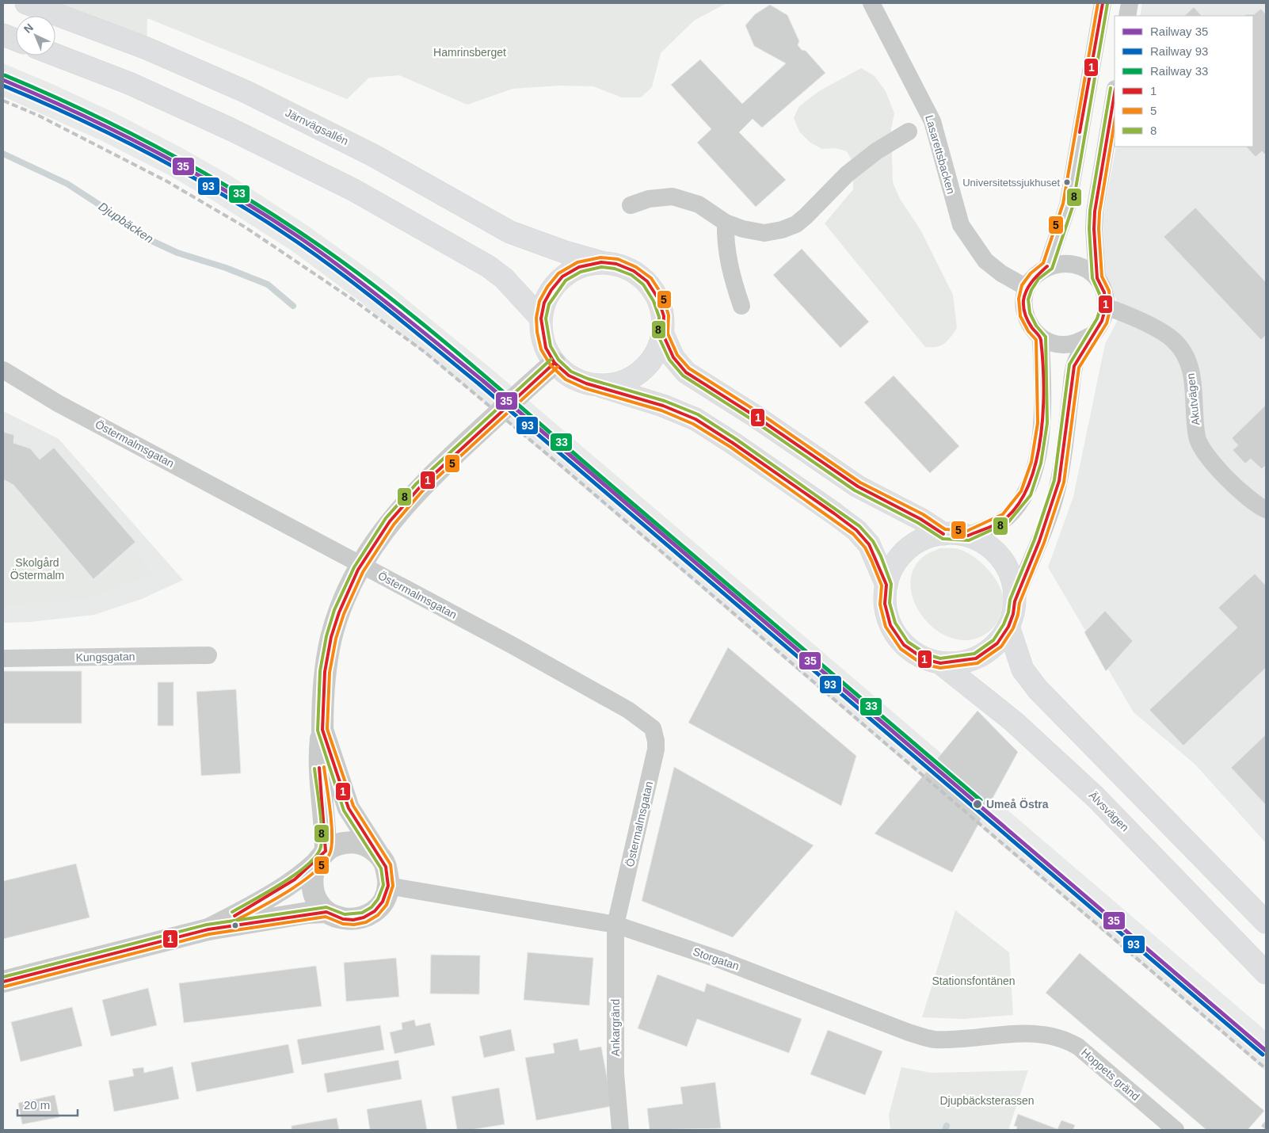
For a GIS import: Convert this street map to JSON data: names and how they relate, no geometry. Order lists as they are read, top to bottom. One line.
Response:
{"streets":{"main road":["Järnvägsallén","Älvsvägen"],"street":["Lasarettsbacken","Akutvägen","Östermalmsgatan","Kungsgatan","Storgatan","Ankargränd","Hoppets gränd"]},"crossings":[["Lasarettsbacken","Akutvägen"],["Östermalmsgatan","Storgatan"],["Östermalmsgatan","Ankargränd"],["Storgatan","Ankargränd"],["Storgatan","Hoppets gränd"]],"water":["Djupbäcken"],"parks":["Hamrinsberget","Skolgård Östermalm","Stationsfontänen","Djupbäcksterassen"],"places":["Universitetssjukhuset","Umeå Östra"],"lines":["transit line 1","transit line 5","transit line 8","rail line 33","rail line 35","rail line 93"],"legend":["Railway 35","Railway 93","Railway 33","1","5","8"],"scale_bar":"20 m","north":"top left"}
